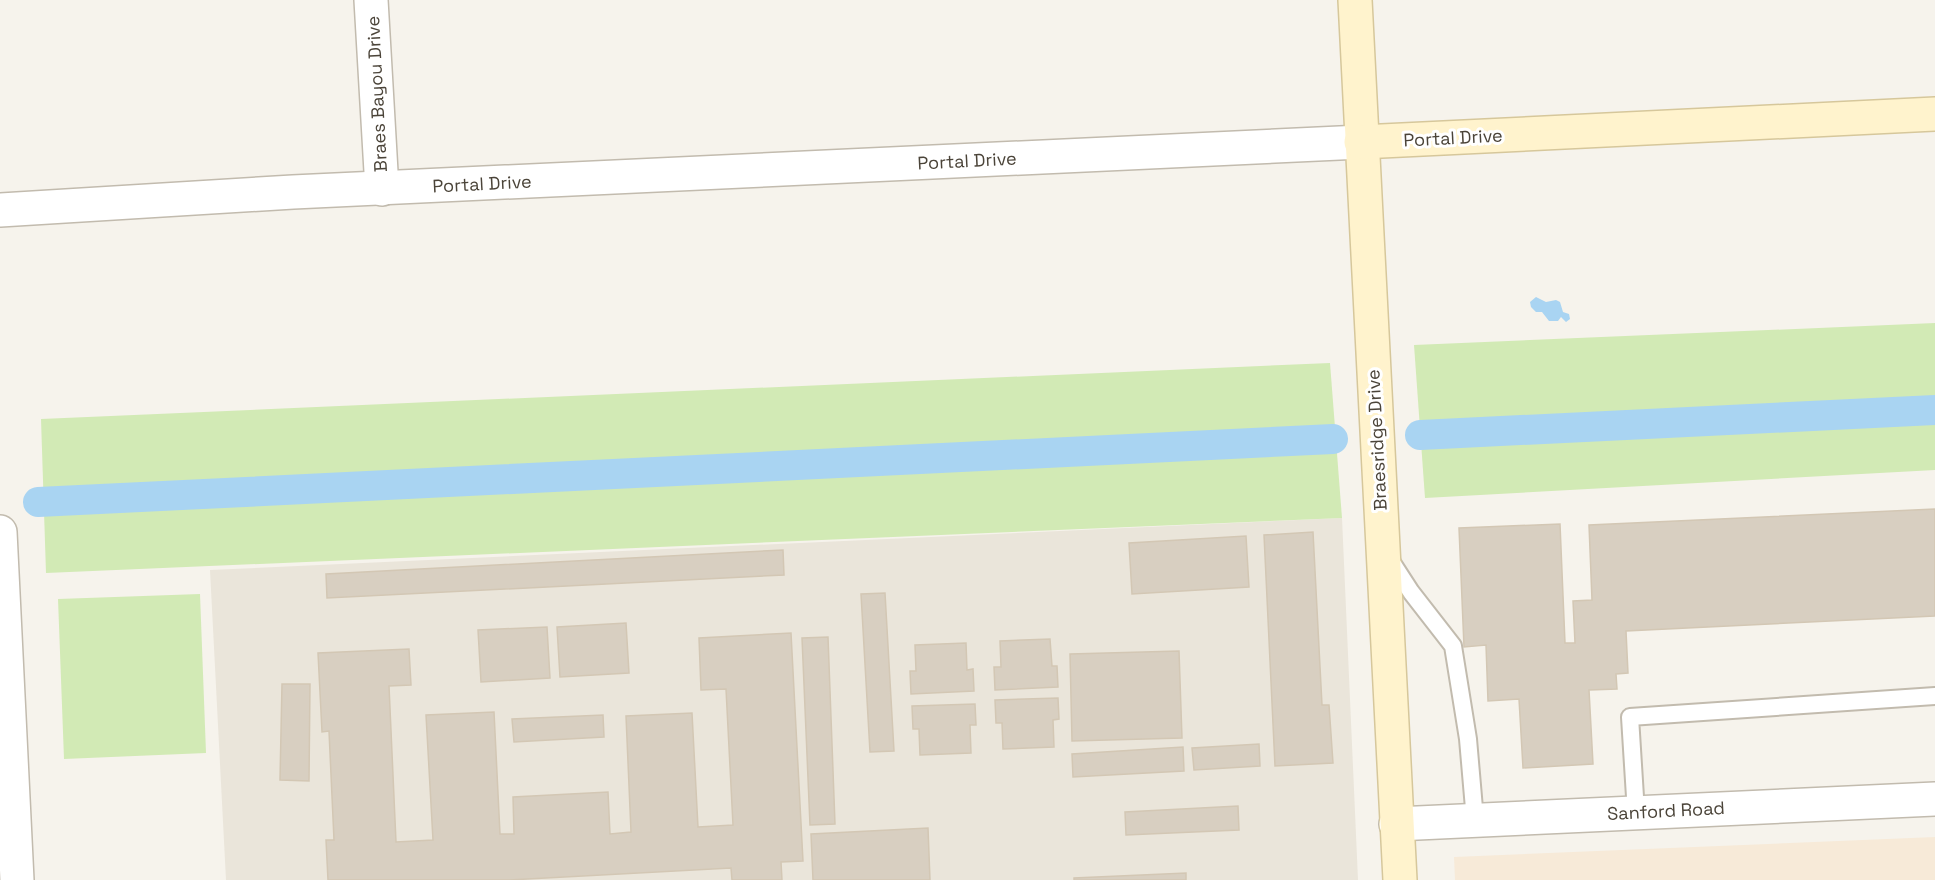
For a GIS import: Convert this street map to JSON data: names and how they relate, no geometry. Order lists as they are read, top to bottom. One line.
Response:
{"streets":{"street":["Braes Bayou Drive","Portal Drive","Braesridge Drive","Sanford Road"]},"crossings":[["Braes Bayou Drive","Portal Drive"],["Portal Drive","Braesridge Drive"],["Braesridge Drive","Sanford Road"]]}
